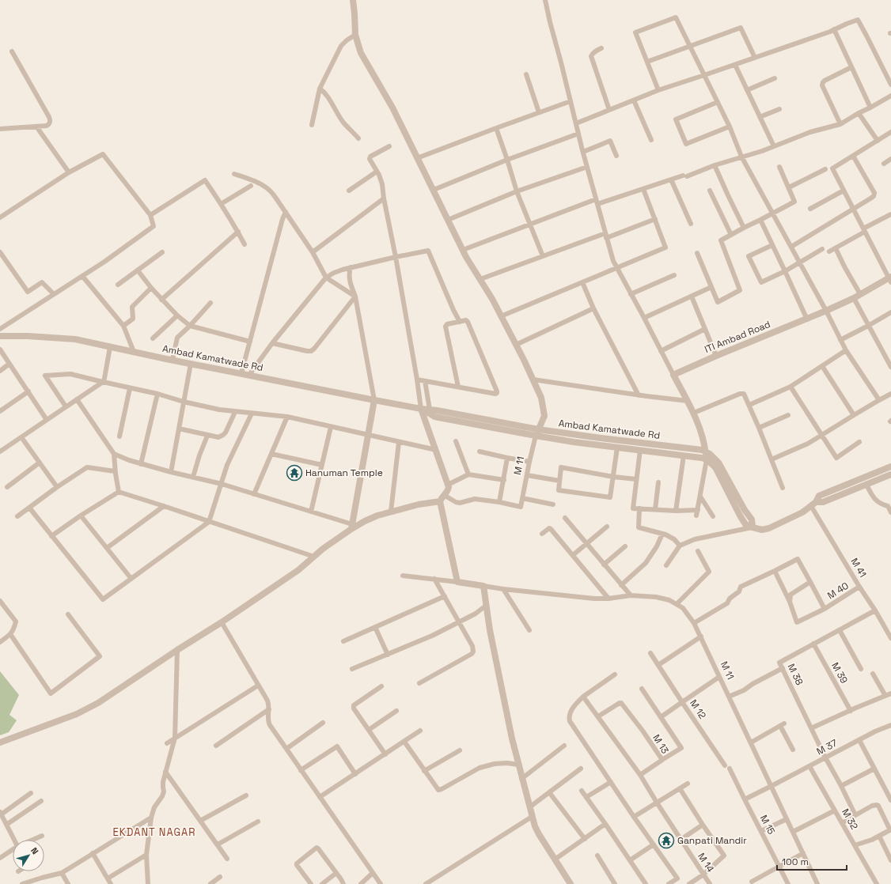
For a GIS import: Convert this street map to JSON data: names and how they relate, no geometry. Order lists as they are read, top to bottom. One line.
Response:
{"streets":{"street":["ITI Ambad Road","Ambad Kamatwade Rd","M 11","M 41","M 40","M 39","M 38","M 12","M 13","M 37","M 32","M 15","M 14"]},"crossings":[["Ambad Kamatwade Rd","M 11"],["M 11","M 12"],["M 11","M 37"],["M 41","M 40"],["M 41","M 38"],["M 39","M 38"],["M 38","M 37"],["M 13","M 14"],["M 37","M 32"]],"districts":["EKDANT NAGAR"],"places":{"temple":["Hanuman Temple","Ganpati Mandir"]},"scale_bar":"100 m","north":"top right"}
